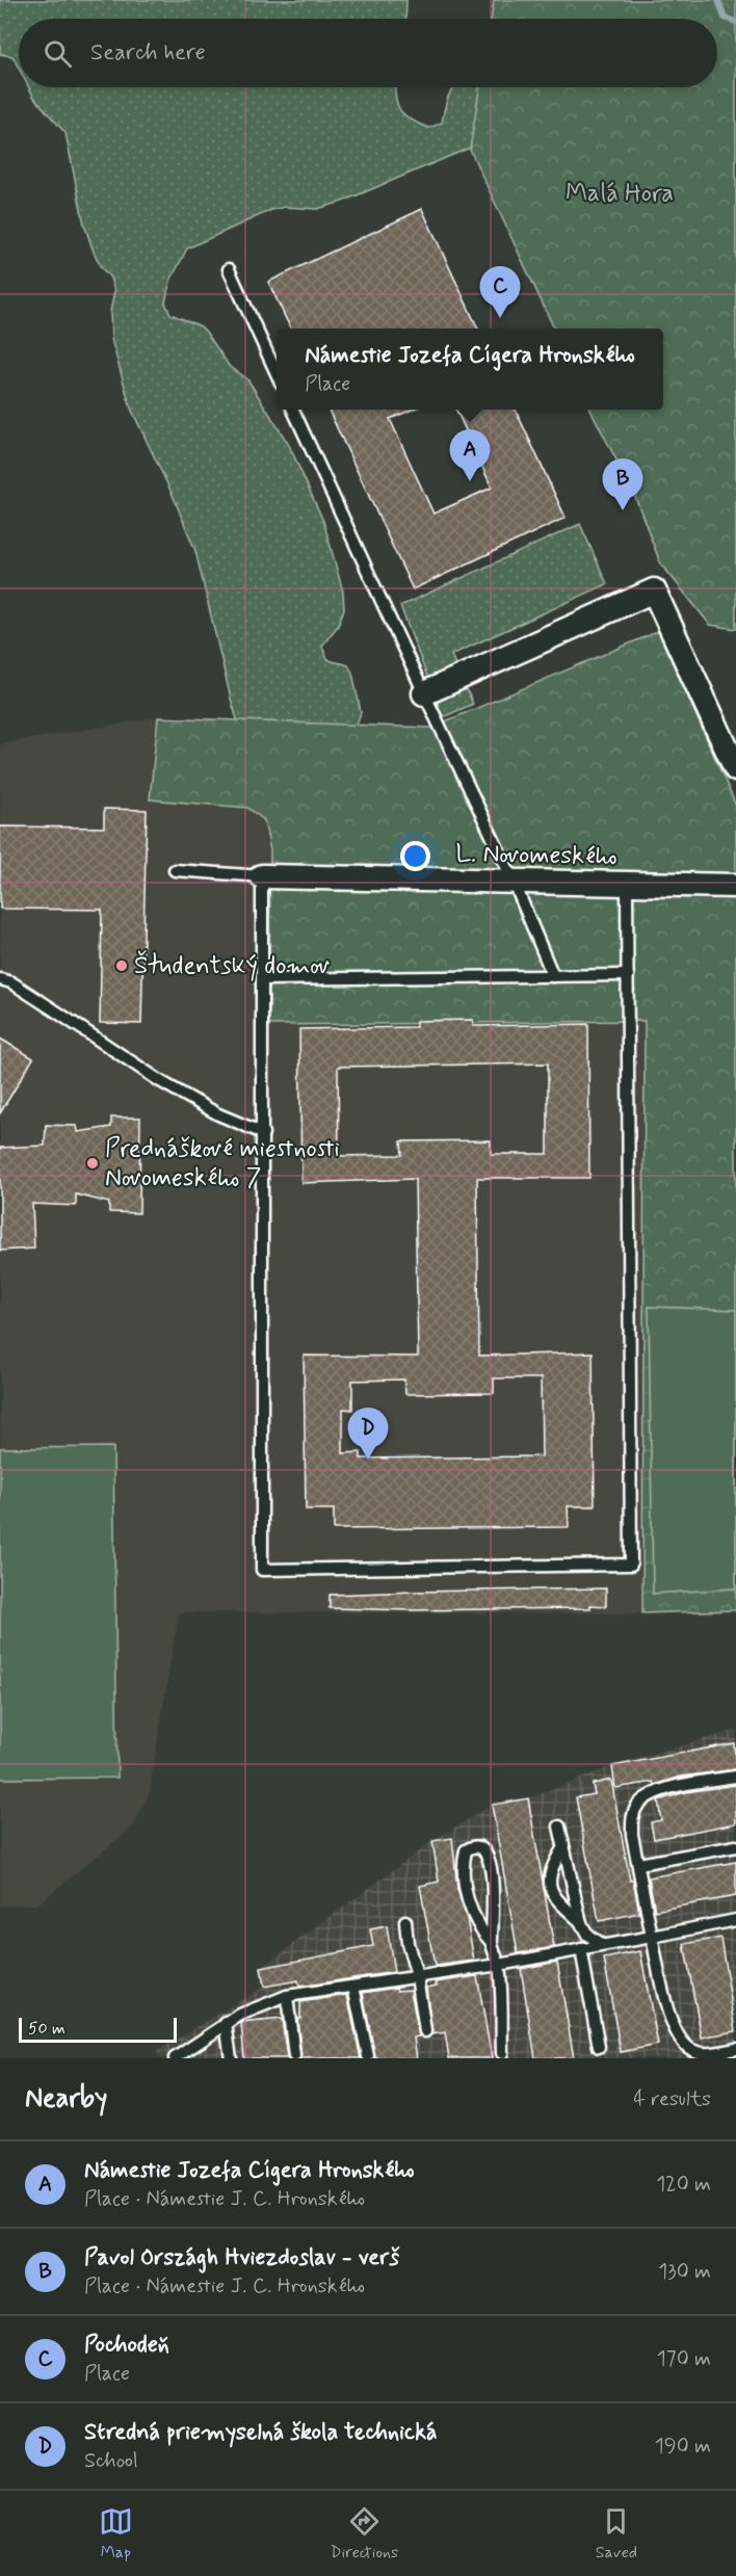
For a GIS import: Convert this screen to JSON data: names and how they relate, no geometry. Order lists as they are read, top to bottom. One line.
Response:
{"streets":{"street":["L. Novomeského"]},"parks":["Malá Hora"],"places":["Študentský domov","Prednáškové miestnosti Novomeského 7"],"scale_bar":"50 m","page":{"search":"Search here","pins":["C","A","B","D"],"popup":["Námestie Jozefa Cígera Hronského","Place"],"scale":"50 m","heading":["Nearby","4 results"],"list":[{"mark":"A","name":"Námestie Jozefa Cígera Hronského","note":"Place · Námestie J. C. Hronského","value":"120 m"},{"mark":"B","name":"Pavol Országh Hviezdoslav - verš","note":"Place · Námestie J. C. Hronského","value":"130 m"},{"mark":"C","name":"Pochodeň","note":"Place","value":"170 m"},{"mark":"D","name":"Stredná priemyselná škola technická","note":"School","value":"190 m"}],"nav":["Map","Directions","Saved"]}}
